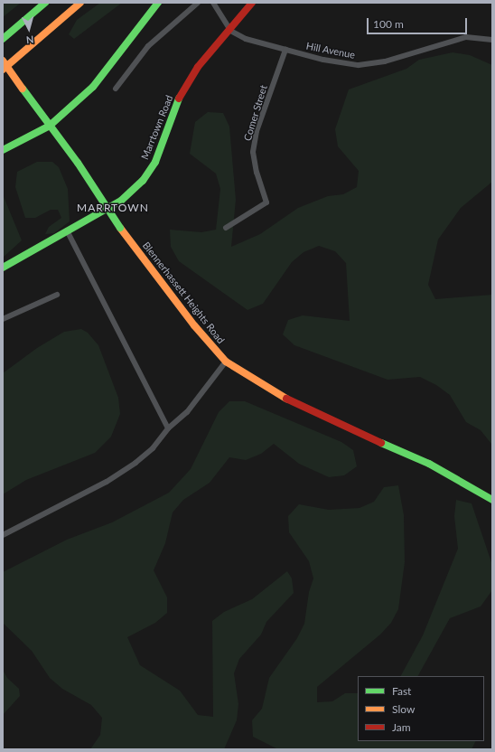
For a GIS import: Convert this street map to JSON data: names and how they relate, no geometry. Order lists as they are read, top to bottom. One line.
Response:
{"streets":{"main road":["Marrtown Road","Blennerhassett Heights Road"],"street":["Hill Avenue","Comer Street"]},"crossings":[["Hill Avenue","Comer Street"],["Hill Avenue","Marrtown Road"]],"districts":["MARRTOWN"],"legend":["Fast","Slow","Jam"],"scale_bar":"100 m","north":"bottom"}
